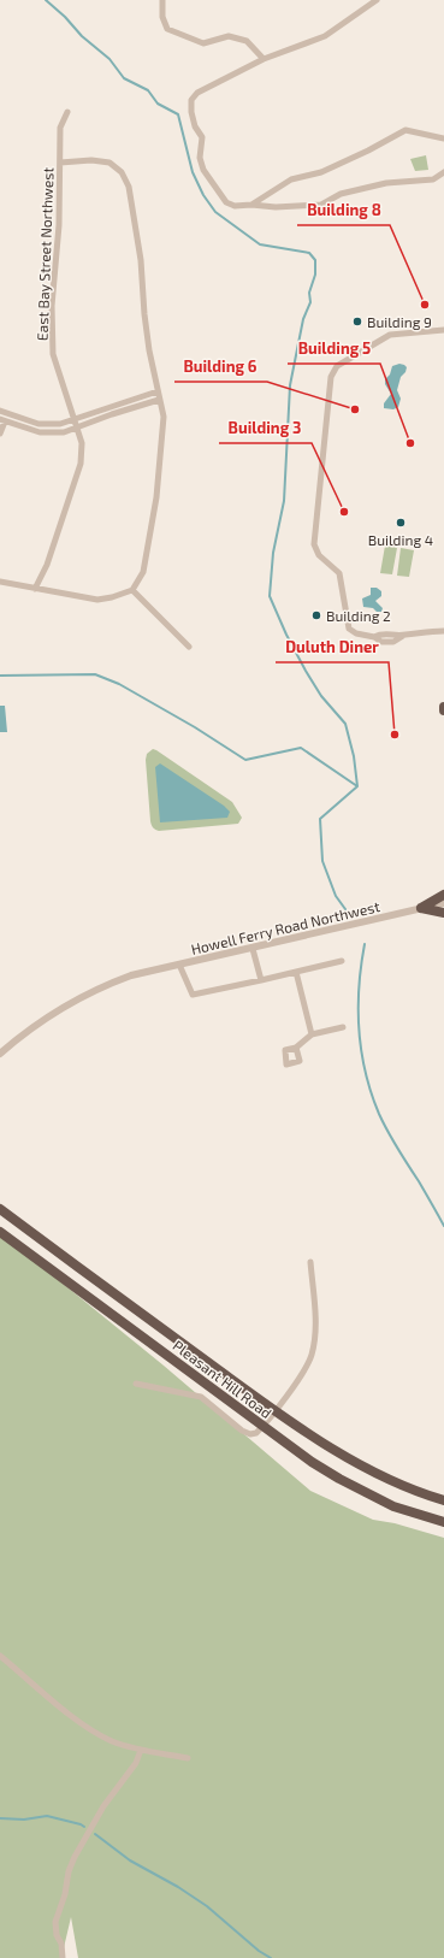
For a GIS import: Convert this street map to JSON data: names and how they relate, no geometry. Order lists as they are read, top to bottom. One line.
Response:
{"streets":{"highway":["Pleasant Hill Road"],"street":["East Bay Street Northwest","Howell Ferry Road Northwest"]},"places":["Building 8","Building 9","Building 6","Building 5","Building 3","Building 4","Building 2","Duluth Diner"]}
